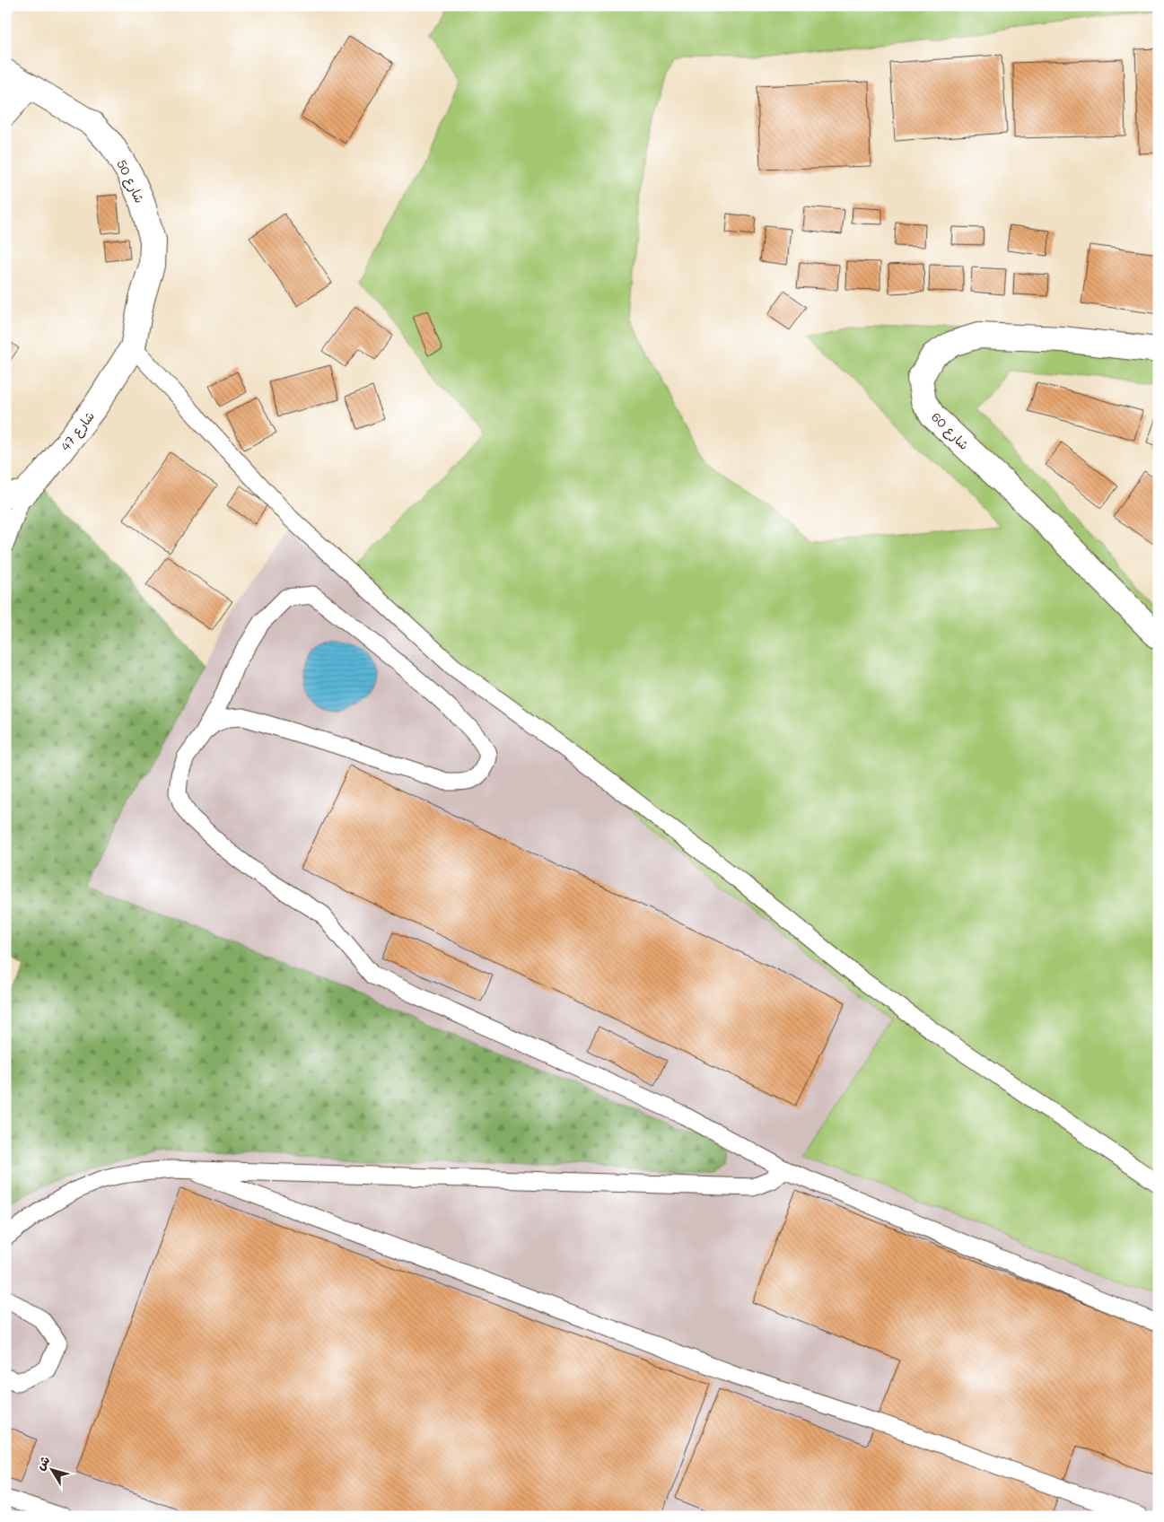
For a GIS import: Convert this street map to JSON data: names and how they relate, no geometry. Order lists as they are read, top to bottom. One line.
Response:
{"streets":{"street":["شارع 50","شارع 47","شارع 60"]},"crossings":[["شارع 50","شارع 47"]],"north":"top left"}
